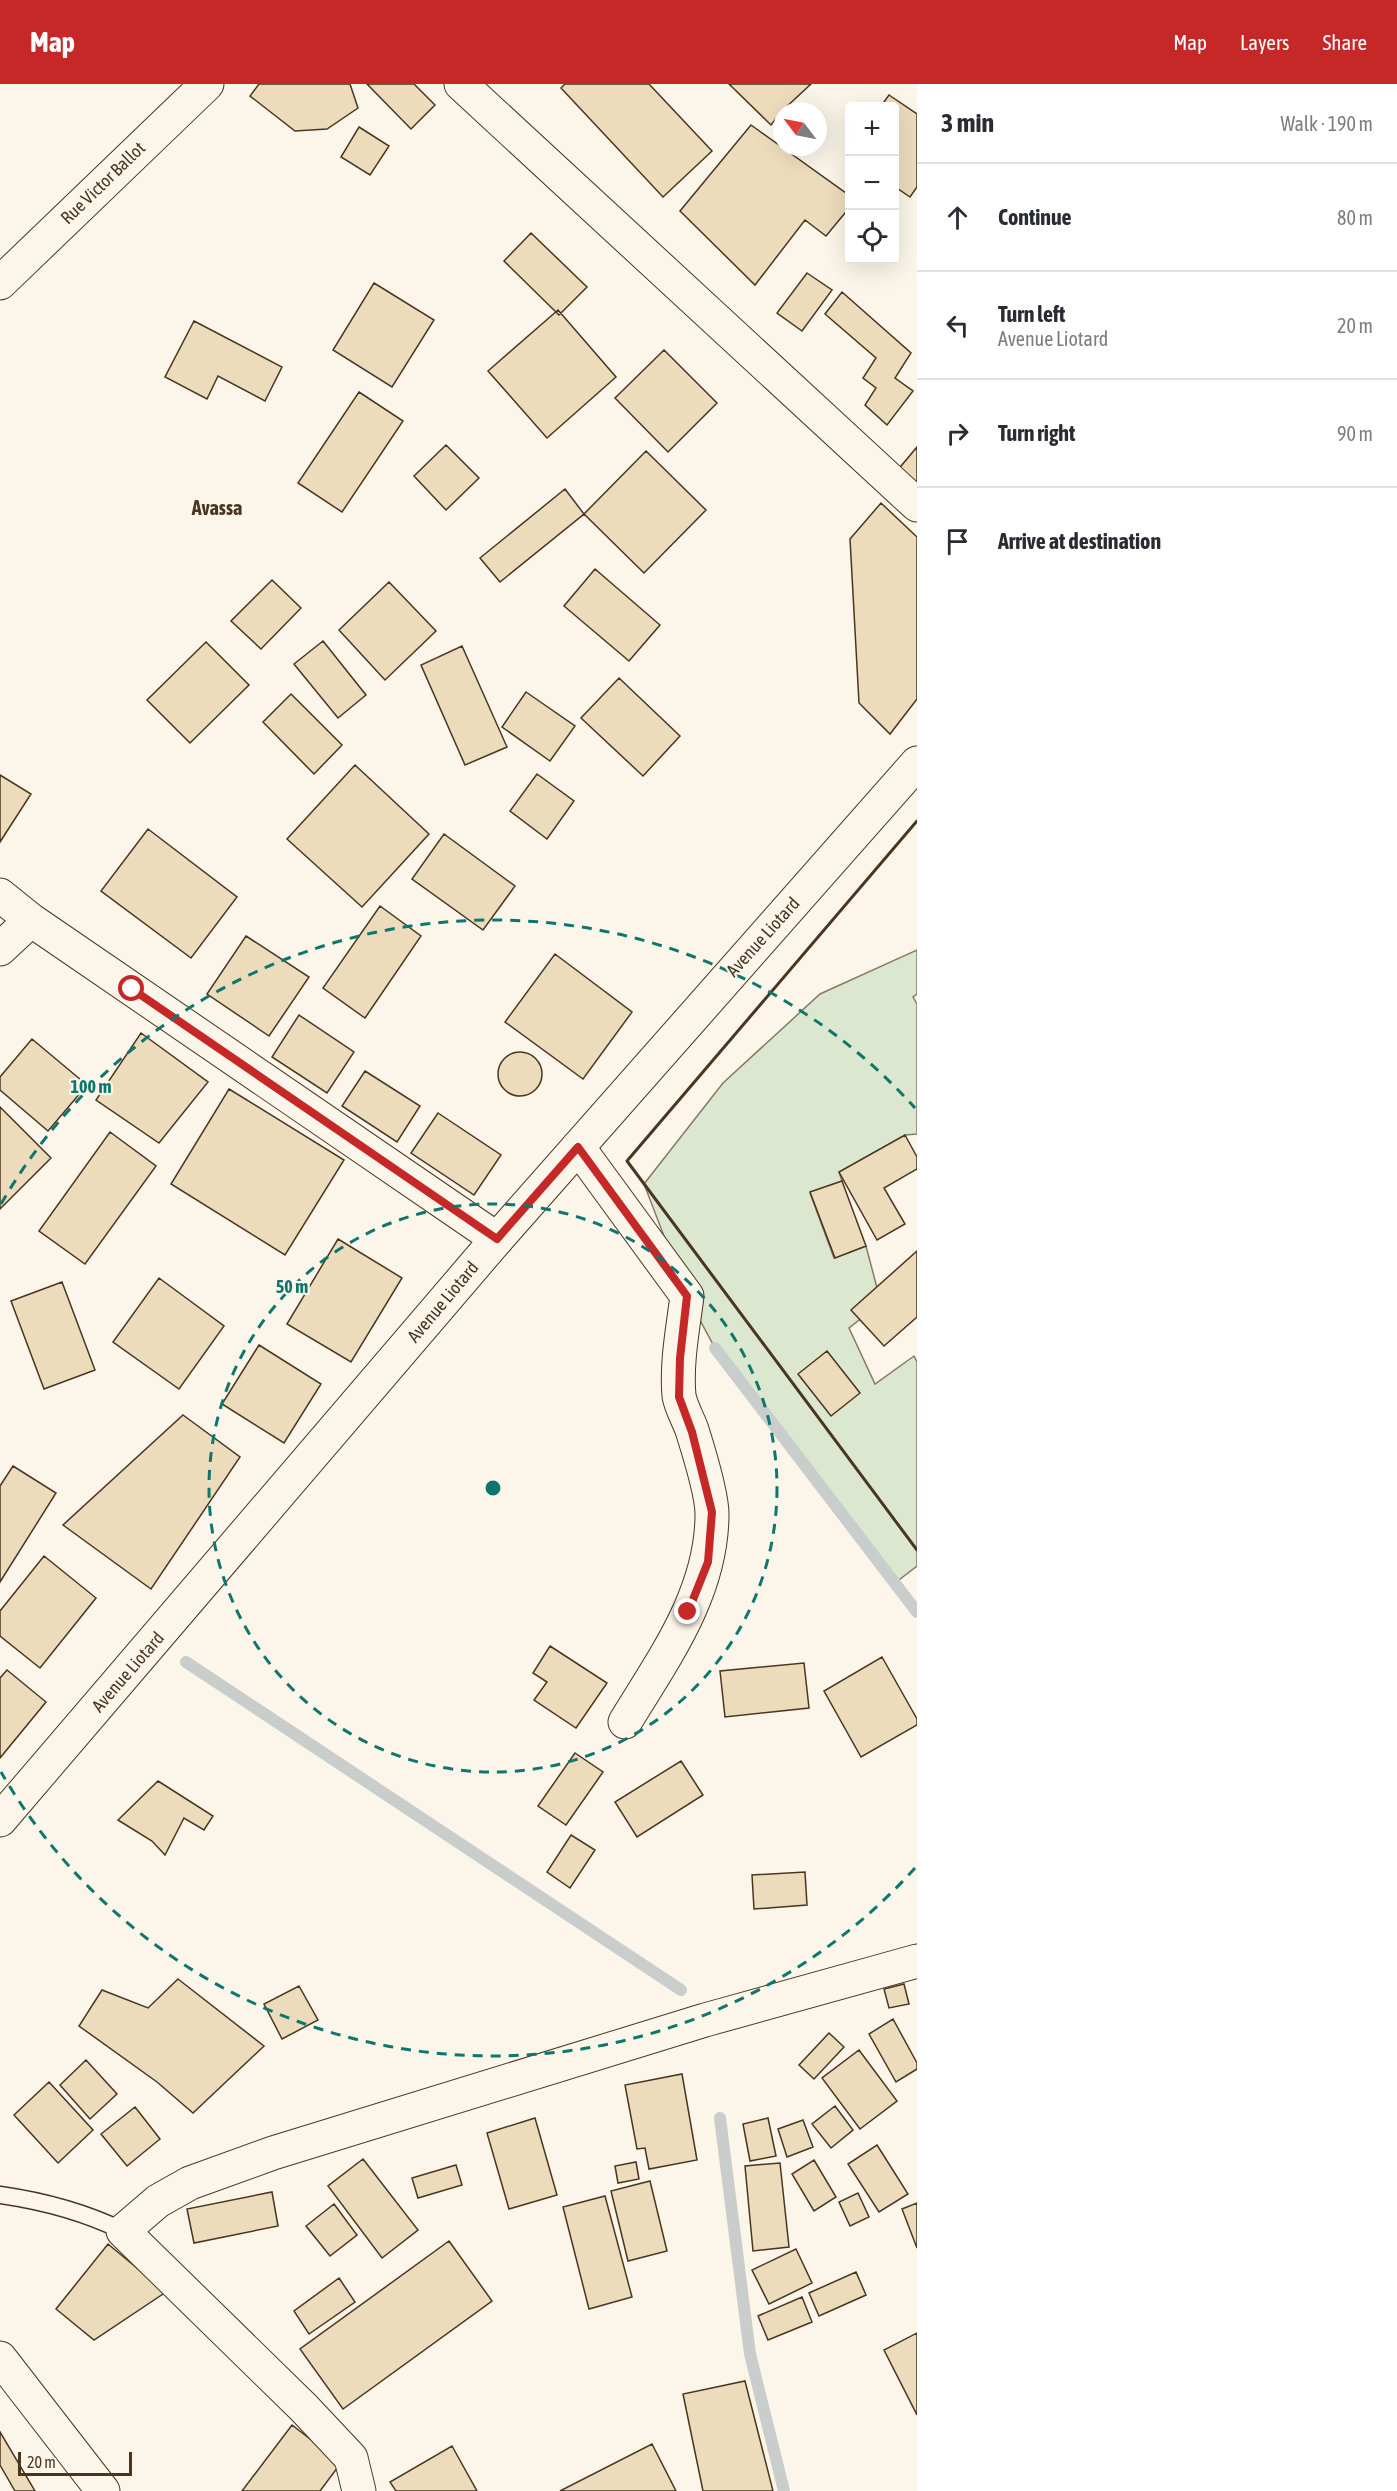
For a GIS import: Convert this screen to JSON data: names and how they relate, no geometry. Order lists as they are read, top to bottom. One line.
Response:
{"streets":{"street":["Rue Victor Ballot","Avenue Liotard"]},"districts":["Avassa"],"scale_bar":"20 m","north":"top left","page":{"header":"Map","nav":["Map","Layers","Share"],"heading":["3 min","Walk · 190 m"],"map_buttons":["+","−"],"list":[["Continue","80 m"],["Turn left","Avenue Liotard","20 m"],["Turn right","90 m"],"Arrive at destination"],"scale":"20 m"},"rings":["100 m","50 m"]}
